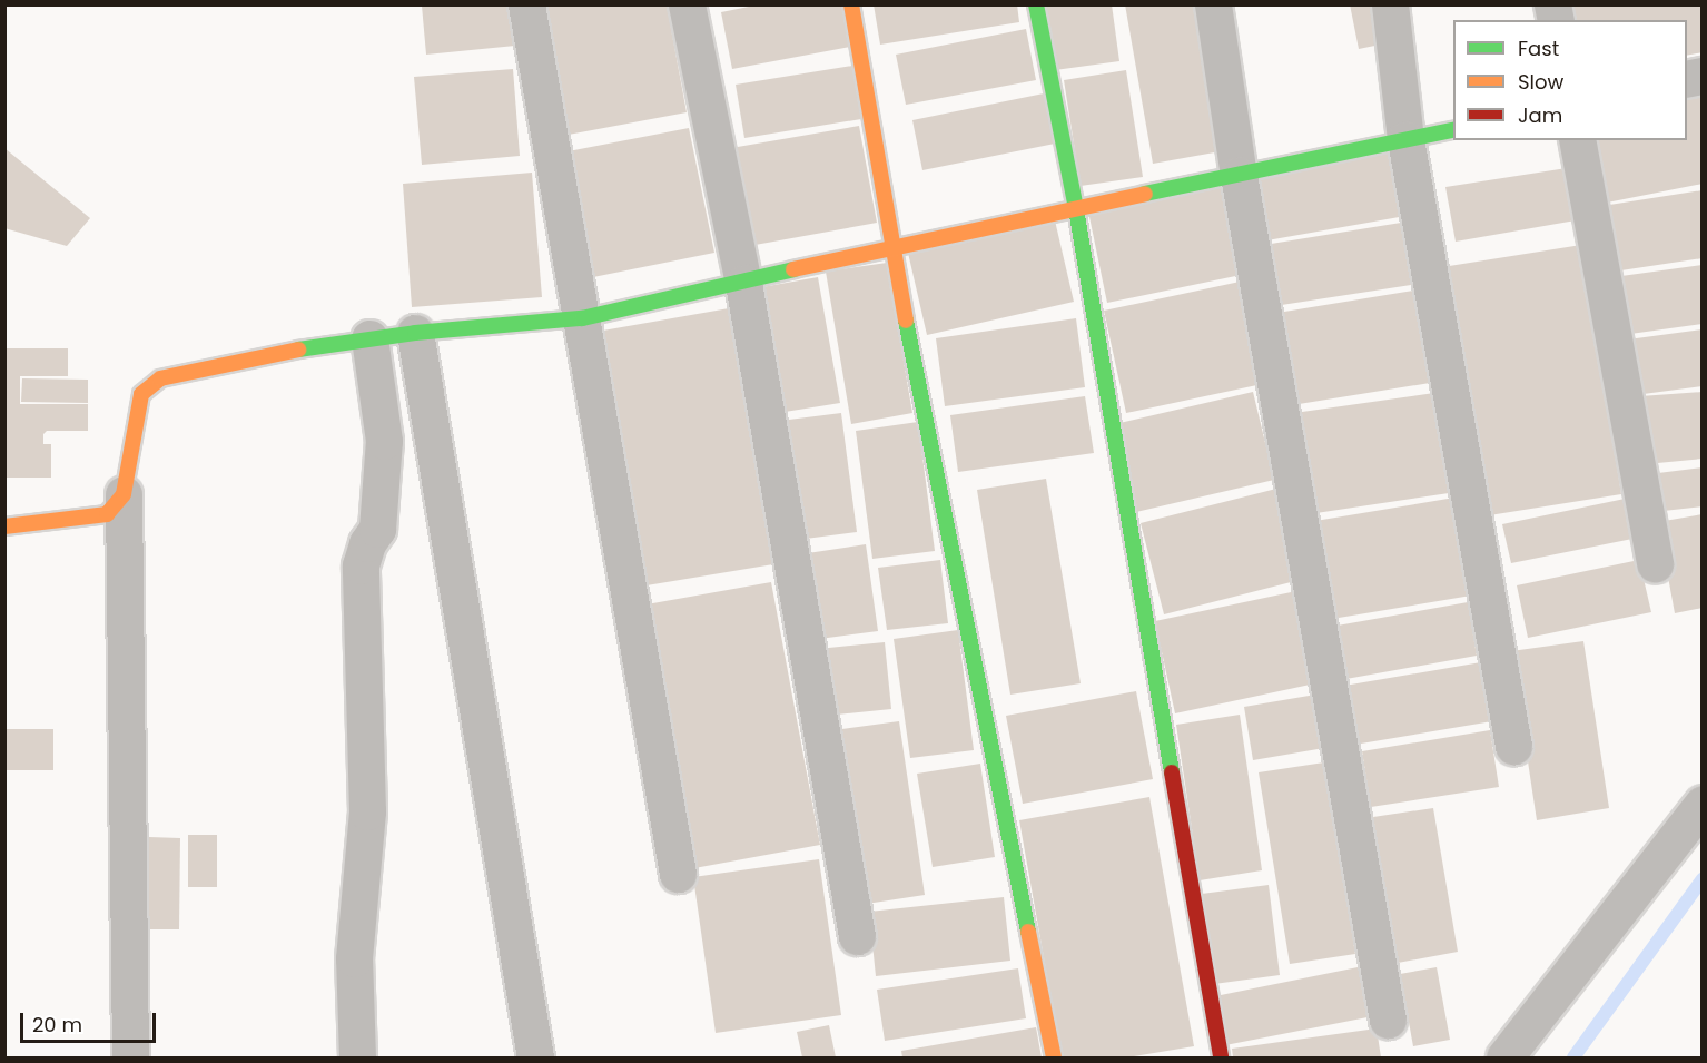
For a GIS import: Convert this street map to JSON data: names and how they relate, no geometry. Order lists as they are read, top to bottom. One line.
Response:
{"legend":["Fast","Slow","Jam"],"scale_bar":"20 m"}
